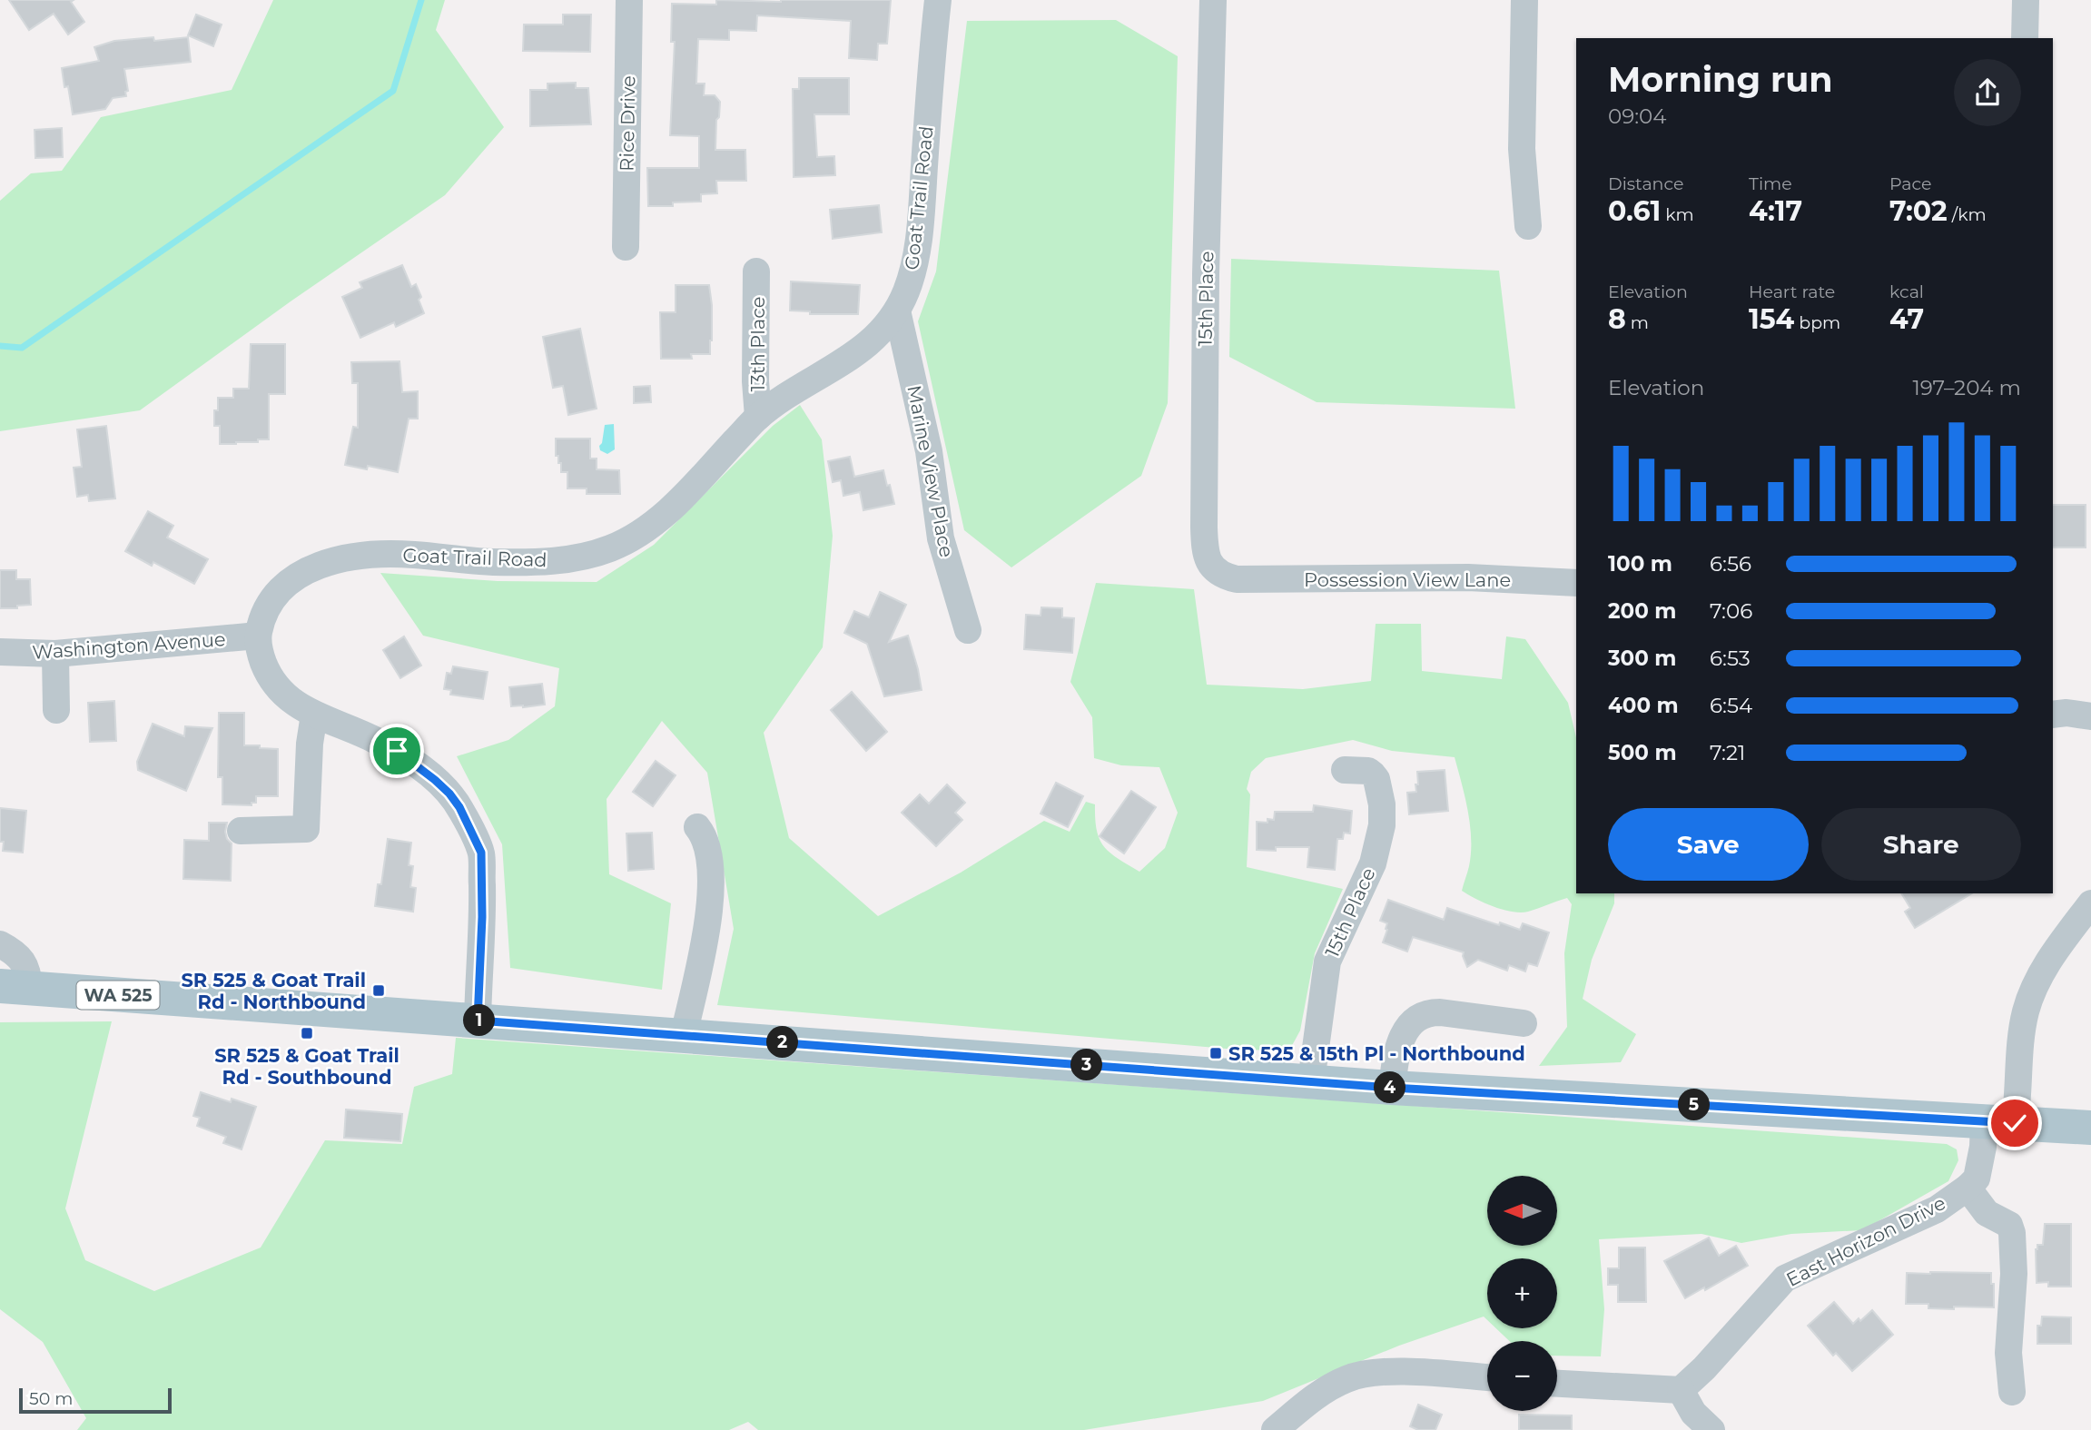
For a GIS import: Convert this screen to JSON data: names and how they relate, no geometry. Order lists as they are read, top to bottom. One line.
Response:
{"streets":{"main road":["WA 525"],"street":["Rice Drive","Goat Trail Road","15th Place","13th Place","Marine View Place","Possession View Lane","Washington Avenue","East Horizon Drive"]},"crossings":[["Goat Trail Road","13th Place"],["Goat Trail Road","Marine View Place"],["Goat Trail Road","Washington Avenue"],["15th Place","Possession View Lane"],["15th Place","WA 525"],["WA 525","East Horizon Drive"]],"places":{"transit":["SR 525 & Goat Trail Rd - Northbound","SR 525 & Goat Trail Rd - Southbound","SR 525 & 15th Pl - Northbound"]},"scale_bar":"50 m","north":"left","page":{"heading":["Morning run","09:04"],"stats":[["Distance","0.61 km"],["Time","4:17"],["Pace","7:02 /km"],["Elevation","8 m"],["Heart rate","154 bpm"],["kcal","47"]],"chart":["Elevation","197–204 m"],"list":[{"name":"100 m","note":"6:56"},{"name":"200 m","note":"7:06"},{"name":"300 m","note":"6:53"},{"name":"400 m","note":"6:54"},{"name":"500 m","note":"7:21"}],"buttons":["Save","Share"],"pins":["1","2","3","4","5"],"map_buttons":["+","−"],"scale":"50 m"}}
